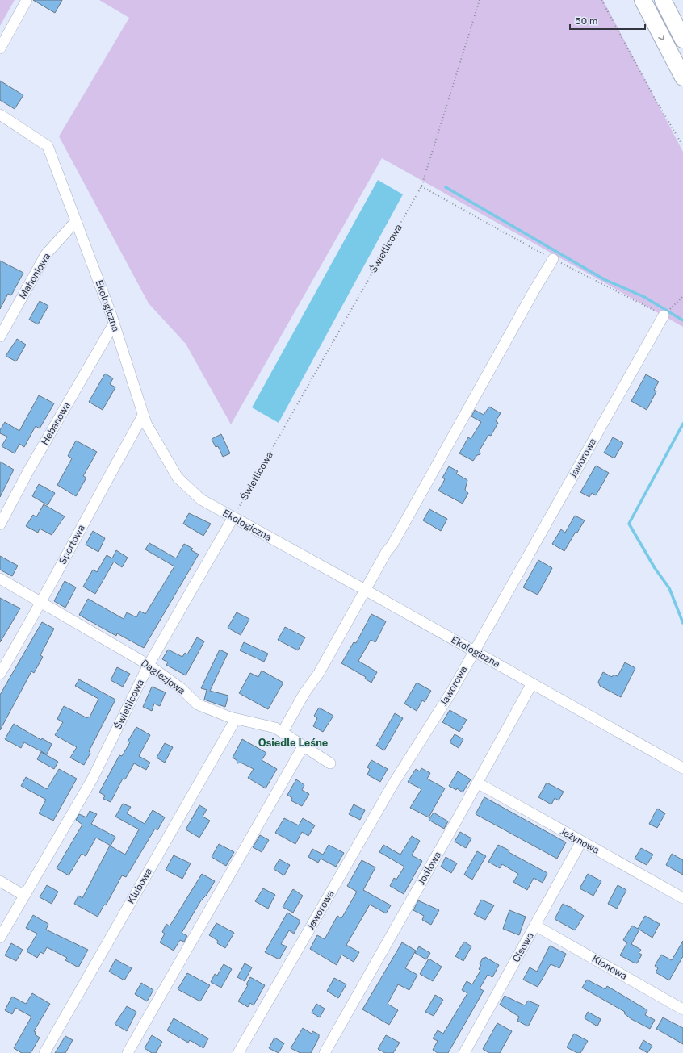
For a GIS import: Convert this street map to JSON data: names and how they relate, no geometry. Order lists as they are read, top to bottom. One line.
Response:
{"streets":{"street":["Świetlicowa","Mahoniowa","Ekologiczna","Hebanowa","Jaworowa","Sportowa","Daglezjowa","Jeżynowa","Jodłowa","Klubowa","Cisowa","Klonowa"]},"crossings":[["Świetlicowa","Ekologiczna"],["Świetlicowa","Daglezjowa"],["Mahoniowa","Ekologiczna"],["Ekologiczna","Hebanowa"],["Ekologiczna","Jaworowa"],["Ekologiczna","Sportowa"],["Ekologiczna","Jodłowa"],["Sportowa","Daglezjowa"],["Daglezjowa","Klubowa"],["Jeżynowa","Jodłowa"],["Jeżynowa","Cisowa"],["Cisowa","Klonowa"]],"districts":["Osiedle Leśne"],"scale_bar":"50 m"}
